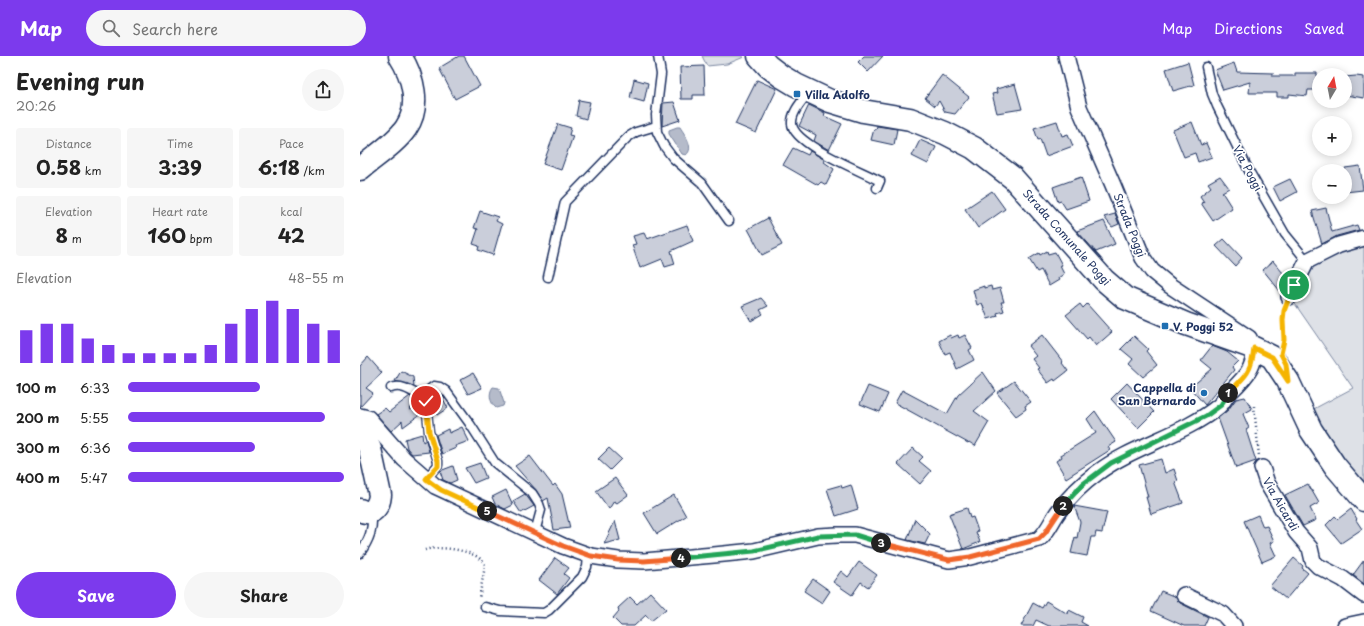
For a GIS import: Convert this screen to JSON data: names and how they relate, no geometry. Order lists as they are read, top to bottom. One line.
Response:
{"streets":{"main road":["Strada Comunale Poggi"],"street":["Strada Poggi","Via Aicardi"],"lane":["Via Poggi"]},"crossings":[["Strada Poggi","Strada Comunale Poggi"]],"places":{"transit":["Villa Adolfo","V. Poggi 52"],"other":["Cappella di San Bernardo"]},"north":"top","page":{"header":"Map","search":"Search here","nav":["Map","Directions","Saved"],"heading":["Evening run","20:26"],"map_buttons":["+","−"],"stats":[["Distance","0.58 km"],["Time","3:39"],["Pace","6:18 /km"],["Elevation","8 m"],["Heart rate","160 bpm"],["kcal","42"]],"chart":["Elevation","48–55 m"],"list":[{"name":"100 m","note":"6:33"},{"name":"200 m","note":"5:55"},{"name":"300 m","note":"6:36"},{"name":"400 m","note":"5:47"}],"pins":["1","2","5","3","4"],"buttons":["Save","Share"]}}
